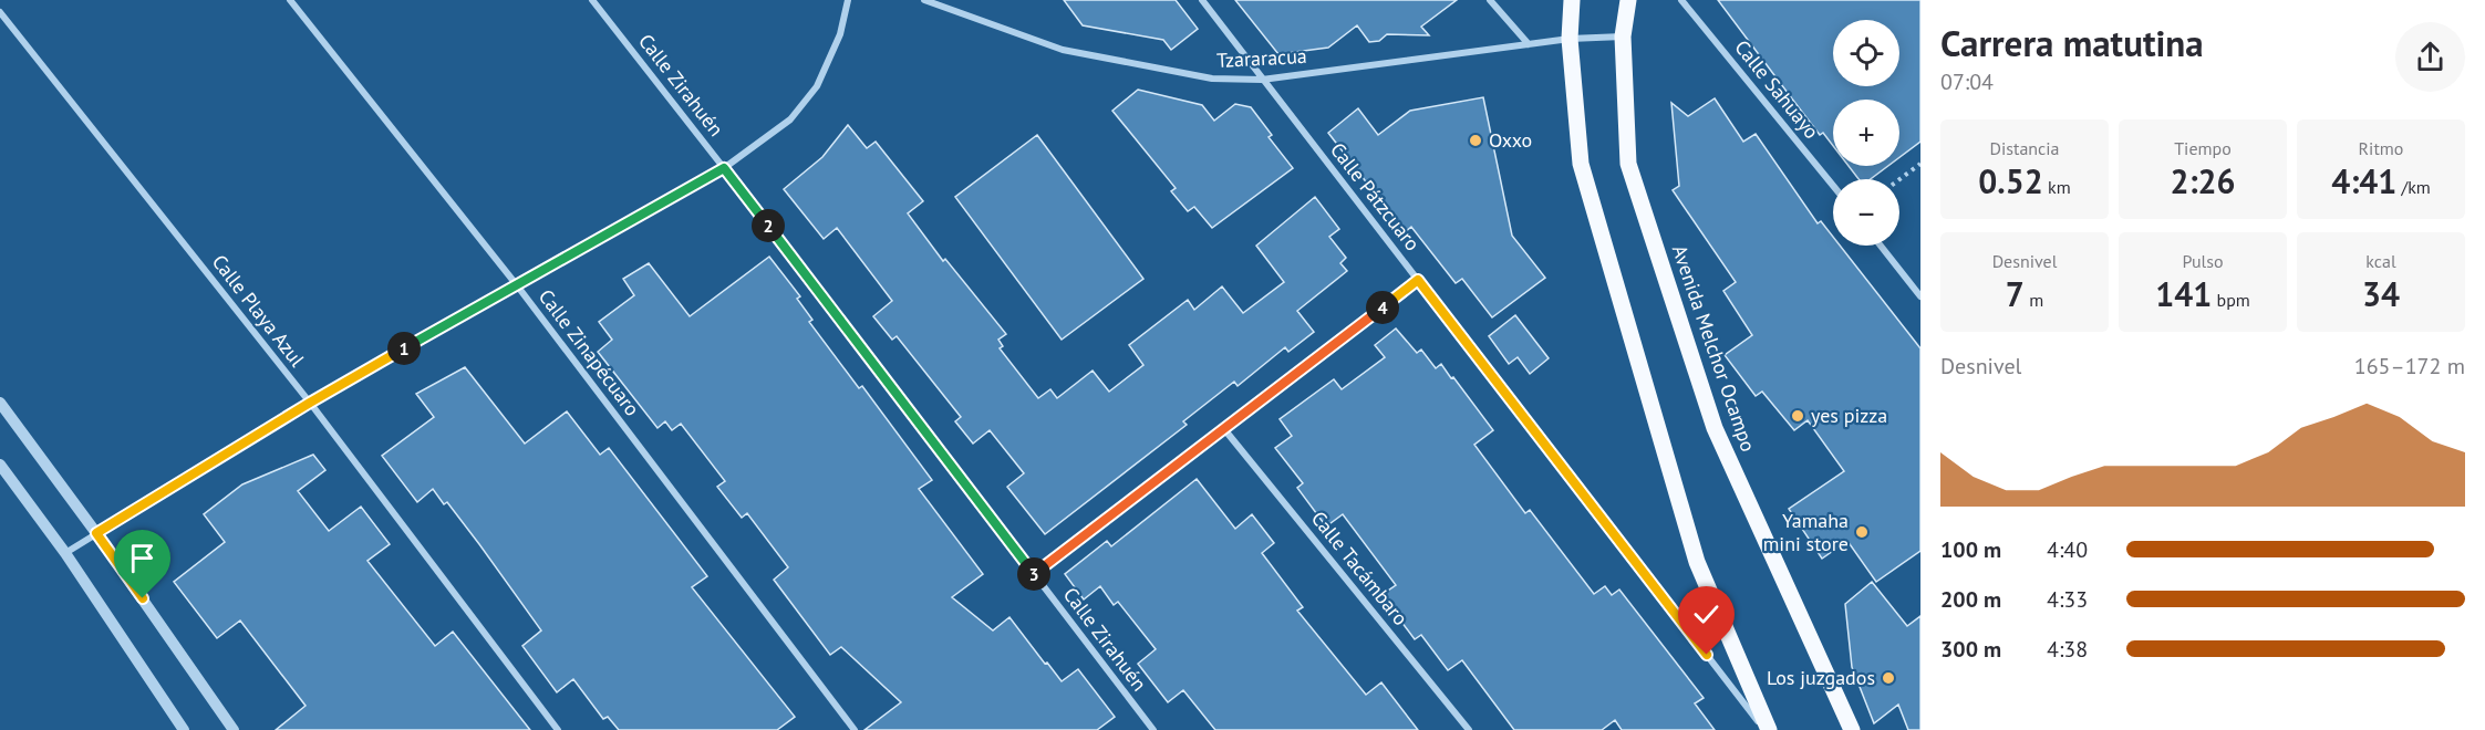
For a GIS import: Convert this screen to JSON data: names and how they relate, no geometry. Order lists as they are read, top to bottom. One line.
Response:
{"streets":{"main road":["Avenida Melchor Ocampo"],"street":["Tzararacua","Calle Zirahuén","Calle Sahuayo","Calle Pátzcuaro","Calle Playa Azul","Calle Zinapécuaro","Calle Tacámbaro"]},"crossings":[["Tzararacua","Calle Pátzcuaro"],["Tzararacua","Avenida Melchor Ocampo"]],"places":["Oxxo","yes pizza","Yamaha mini store","Los juzgados"],"page":{"heading":["Carrera matutina","07:04"],"map_buttons":["+","−"],"stats":[["Distancia","0.52 km"],["Tiempo","2:26"],["Ritmo","4:41 /km"],["Desnivel","7 m"],["Pulso","141 bpm"],["kcal","34"]],"pins":["2","4","1","3"],"chart":["Desnivel","165–172 m"],"list":[{"name":"100 m","note":"4:40"},{"name":"200 m","note":"4:33"},{"name":"300 m","note":"4:38"}]}}
